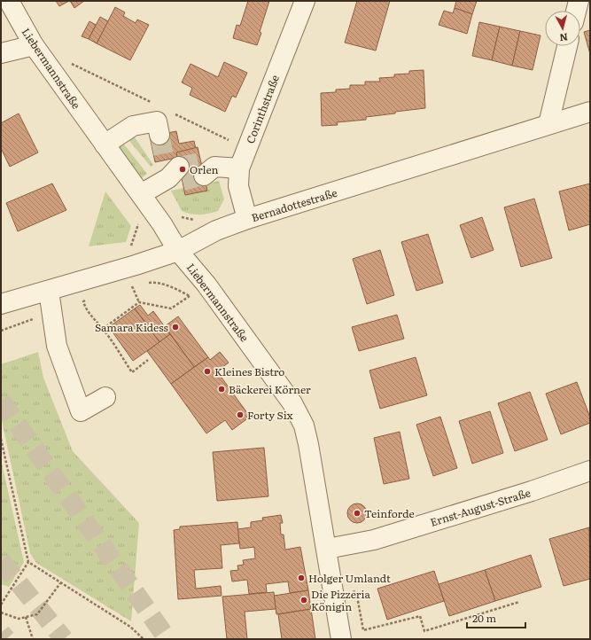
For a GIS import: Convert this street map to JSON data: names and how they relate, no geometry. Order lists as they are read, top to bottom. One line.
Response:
{"streets":{"street":["Liebermannstraße","Corinthstraße","Bernadottestraße","Ernst-August-Straße"]},"crossings":[["Liebermannstraße","Bernadottestraße"],["Liebermannstraße","Ernst-August-Straße"],["Corinthstraße","Bernadottestraße"]],"places":["Orlen","Samara Kidess","Kleines Bistro","Bäckerei Körner","Forty Six","Teinforde","Holger Umlandt","Die Pizzeria Königin"],"scale_bar":"20 m","north":"bottom"}
